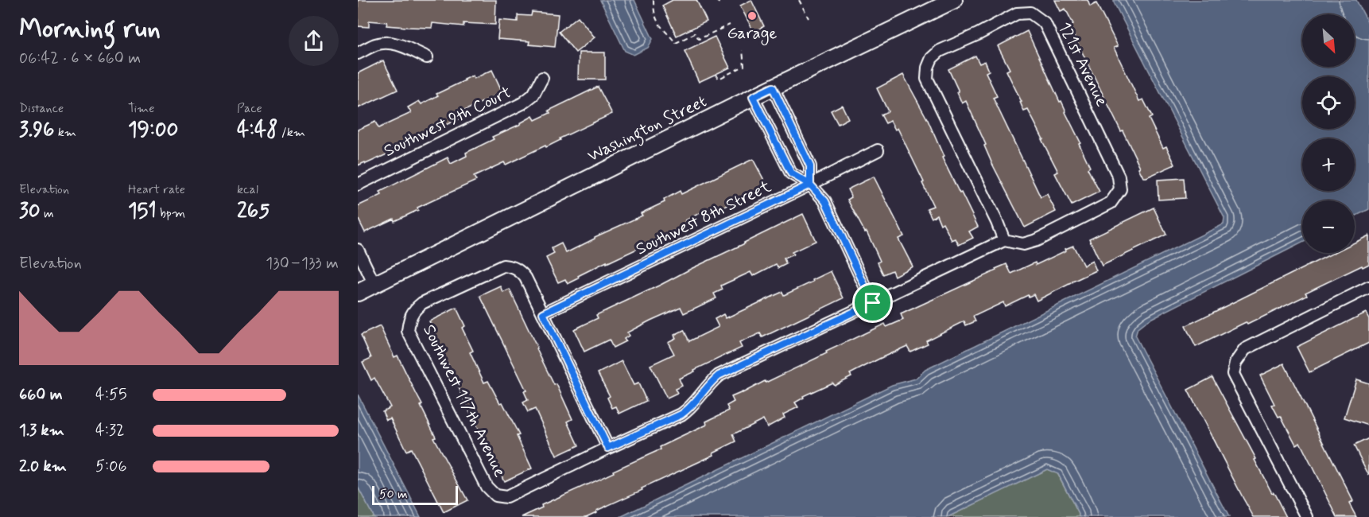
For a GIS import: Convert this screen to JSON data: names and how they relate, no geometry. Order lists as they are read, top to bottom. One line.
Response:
{"streets":{"street":["121st Avenue","Southwest 9th Court","Washington Street","Southwest 8th Street","Southwest 117th Avenue"]},"crossings":[["Southwest 8th Street","Southwest 117th Avenue"]],"places":["Garage"],"scale_bar":"50 m","north":"bottom right","page":{"heading":["Morning run","06:42 · 6 × 660 m"],"map_buttons":["+","−"],"stats":[["Distance","3.96 km"],["Time","19:00"],["Pace","4:48 /km"],["Elevation","30 m"],["Heart rate","151 bpm"],["kcal","265"]],"chart":["Elevation","130–133 m"],"list":[{"name":"660 m","note":"4:55"},{"name":"1.3 km","note":"4:32"},{"name":"2.0 km","note":"5:06"}],"scale":"50 m"}}
